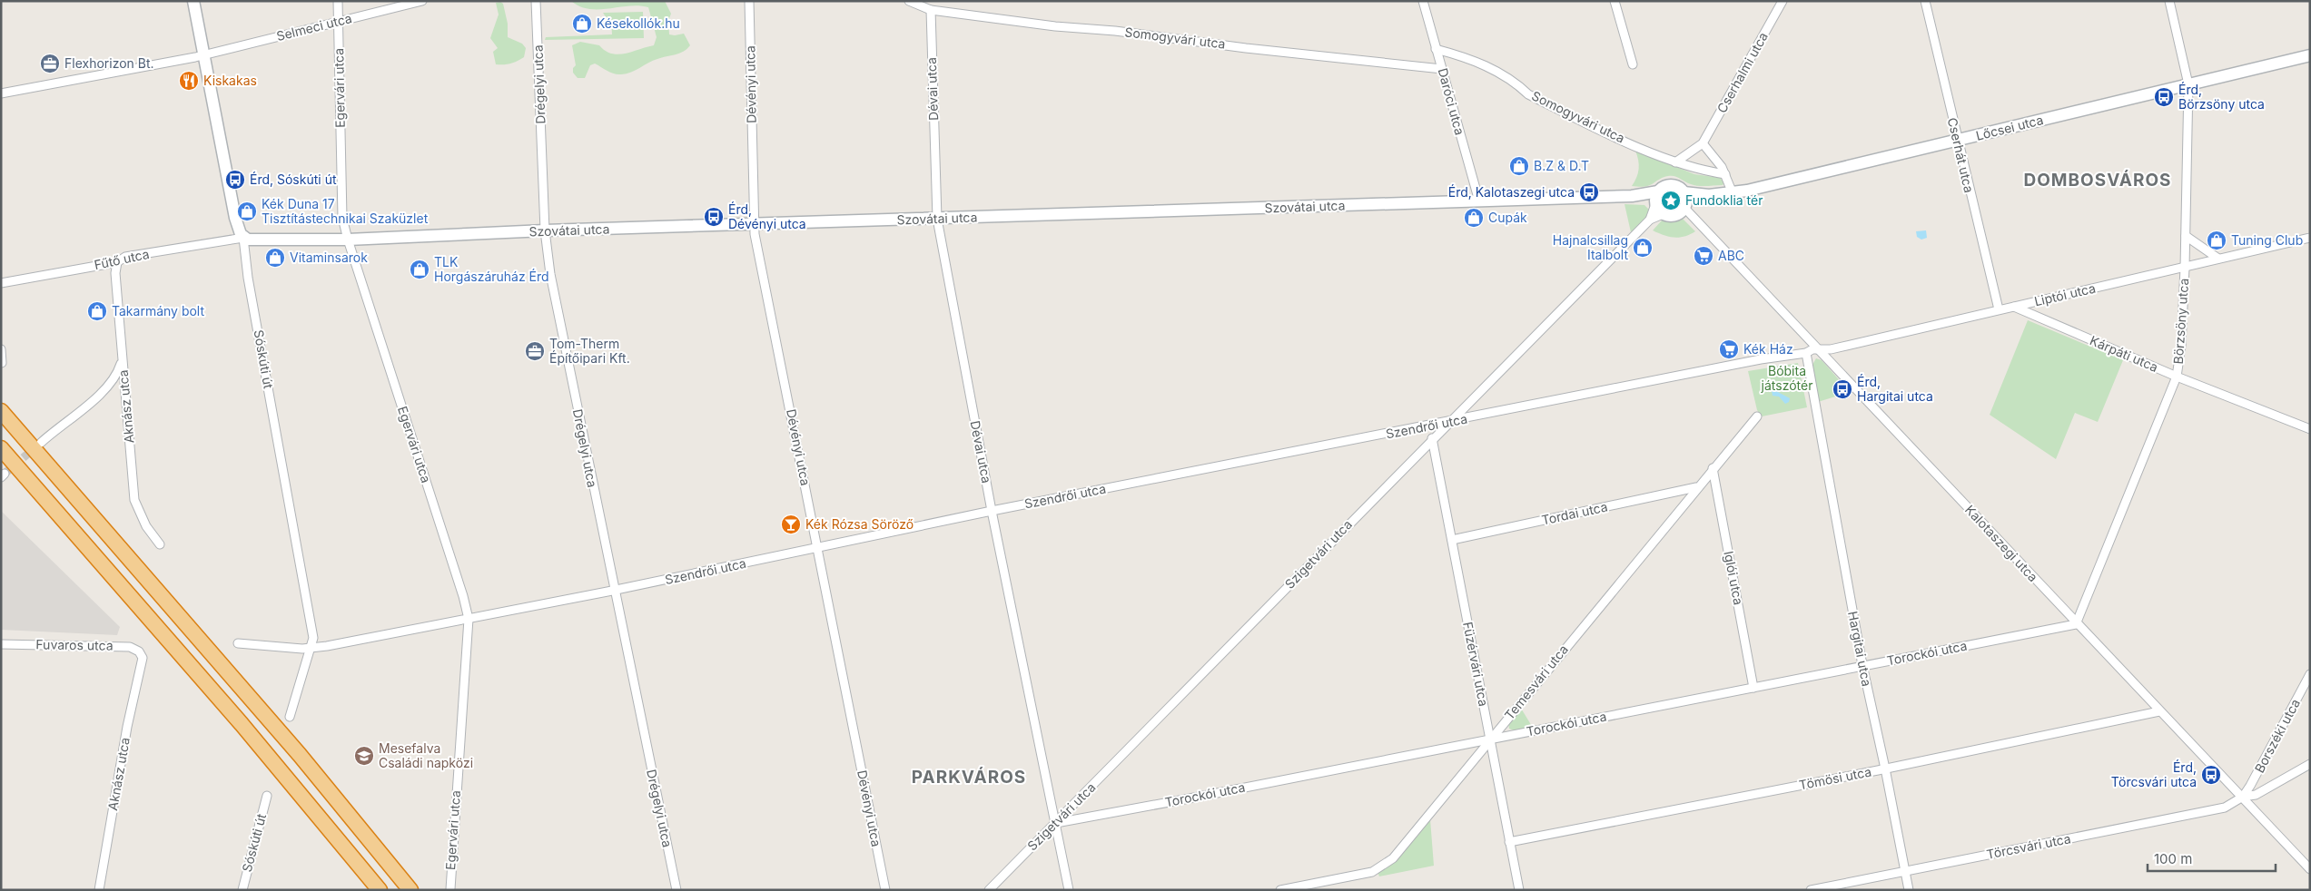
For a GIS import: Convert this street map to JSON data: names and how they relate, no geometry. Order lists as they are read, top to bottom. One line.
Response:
{"streets":{"street":["Selmeci utca","Somogyvári utca","Cserhalmi utca","Drégelyi utca","Dévényi utca","Egervári utca","Dévai utca","Daróci utca","Lőcsei utca","Cserhát utca","Szovátai utca","Fűtő utca","Liptói utca","Börzsöny utca","Kárpáti utca","Sóskúti út","Aknász utca","Szendrői utca","Tordai utca","Kalotaszegi utca","Szigetvári utca","Iglói utca","Fuvaros utca","Hargitai utca","Torockói utca","Füzérvári utca","Temesvári utca","Borszéki utca","Tömösi utca","Törcsvári utca"]},"crossings":[["Selmeci utca","Egervári utca"],["Selmeci utca","Sóskúti út"],["Somogyvári utca","Cserhalmi utca"],["Somogyvári utca","Dévai utca"],["Somogyvári utca","Daróci utca"],["Drégelyi utca","Szovátai utca"],["Drégelyi utca","Szendrői utca"],["Dévényi utca","Szovátai utca"],["Dévényi utca","Szendrői utca"],["Egervári utca","Szovátai utca"],["Egervári utca","Szendrői utca"],["Dévai utca","Szovátai utca"],["Dévai utca","Szendrői utca"],["Dévai utca","Szigetvári utca"],["Dévai utca","Torockói utca"],["Daróci utca","Szovátai utca"],["Lőcsei utca","Cserhát utca"],["Lőcsei utca","Börzsöny utca"],["Lőcsei utca","Kalotaszegi utca"],["Lőcsei utca","Szigetvári utca"],["Cserhát utca","Liptói utca"],["Szovátai utca","Fűtő utca"],["Szovátai utca","Sóskúti út"],["Fűtő utca","Sóskúti út"],["Fűtő utca","Aknász utca"],["Liptói utca","Börzsöny utca"],["Liptói utca","Kárpáti utca"],["Liptói utca","Szendrői utca"],["Liptói utca","Kalotaszegi utca"],["Börzsöny utca","Kárpáti utca"],["Börzsöny utca","Kalotaszegi utca"],["Börzsöny utca","Torockói utca"],["Sóskúti út","Szendrői utca"],["Aknász utca","Fuvaros utca"],["Szendrői utca","Kalotaszegi utca"],["Szendrői utca","Szigetvári utca"],["Szendrői utca","Hargitai utca"],["Tordai utca","Füzérvári utca"],["Tordai utca","Temesvári utca"],["Kalotaszegi utca","Szigetvári utca"],["Kalotaszegi utca","Torockói utca"],["Kalotaszegi utca","Borszéki utca"],["Kalotaszegi utca","Tömösi utca"],["Kalotaszegi utca","Törcsvári utca"],["Szigetvári utca","Torockói utca"],["Szigetvári utca","Füzérvári utca"],["Iglói utca","Torockói utca"],["Iglói utca","Temesvári utca"],["Hargitai utca","Torockói utca"],["Hargitai utca","Tömösi utca"],["Hargitai utca","Törcsvári utca"],["Torockói utca","Füzérvári utca"],["Torockói utca","Temesvári utca"],["Füzérvári utca","Temesvári utca"],["Füzérvári utca","Tömösi utca"],["Borszéki utca","Törcsvári utca"]],"districts":["DOMBOSVÁROS","PARKVÁROS"],"parks":["Bóbita játszótér"],"places":{"shop":["Késekollók.hu","B.Z & D.T","Kék Duna 17 Tisztítástechnikai Szaküzlet","Cupák","Tuning Club","Hajnalcsillag Italbolt","Vitaminsarok","TLK Horgászáruház Érd","Takarmány bolt"],"office":["Flexhorizon Bt.","Tom-Therm Építőipari Kft."],"restaurant":["Kiskakas"],"bus stop":["Érd, Börzsöny utca","Érd, Sóskúti út","Érd, Kalotaszegi utca","Érd, Dévényi utca","Érd, Hargitai utca","Érd, Törcsvári utca"],"place":["Fundoklia tér"],"supermarket":["ABC","Kék Ház"],"bar":["Kék Rózsa Söröző"],"school or university":["Mesefalva Családi napközi"]},"scale_bar":"100 m"}
